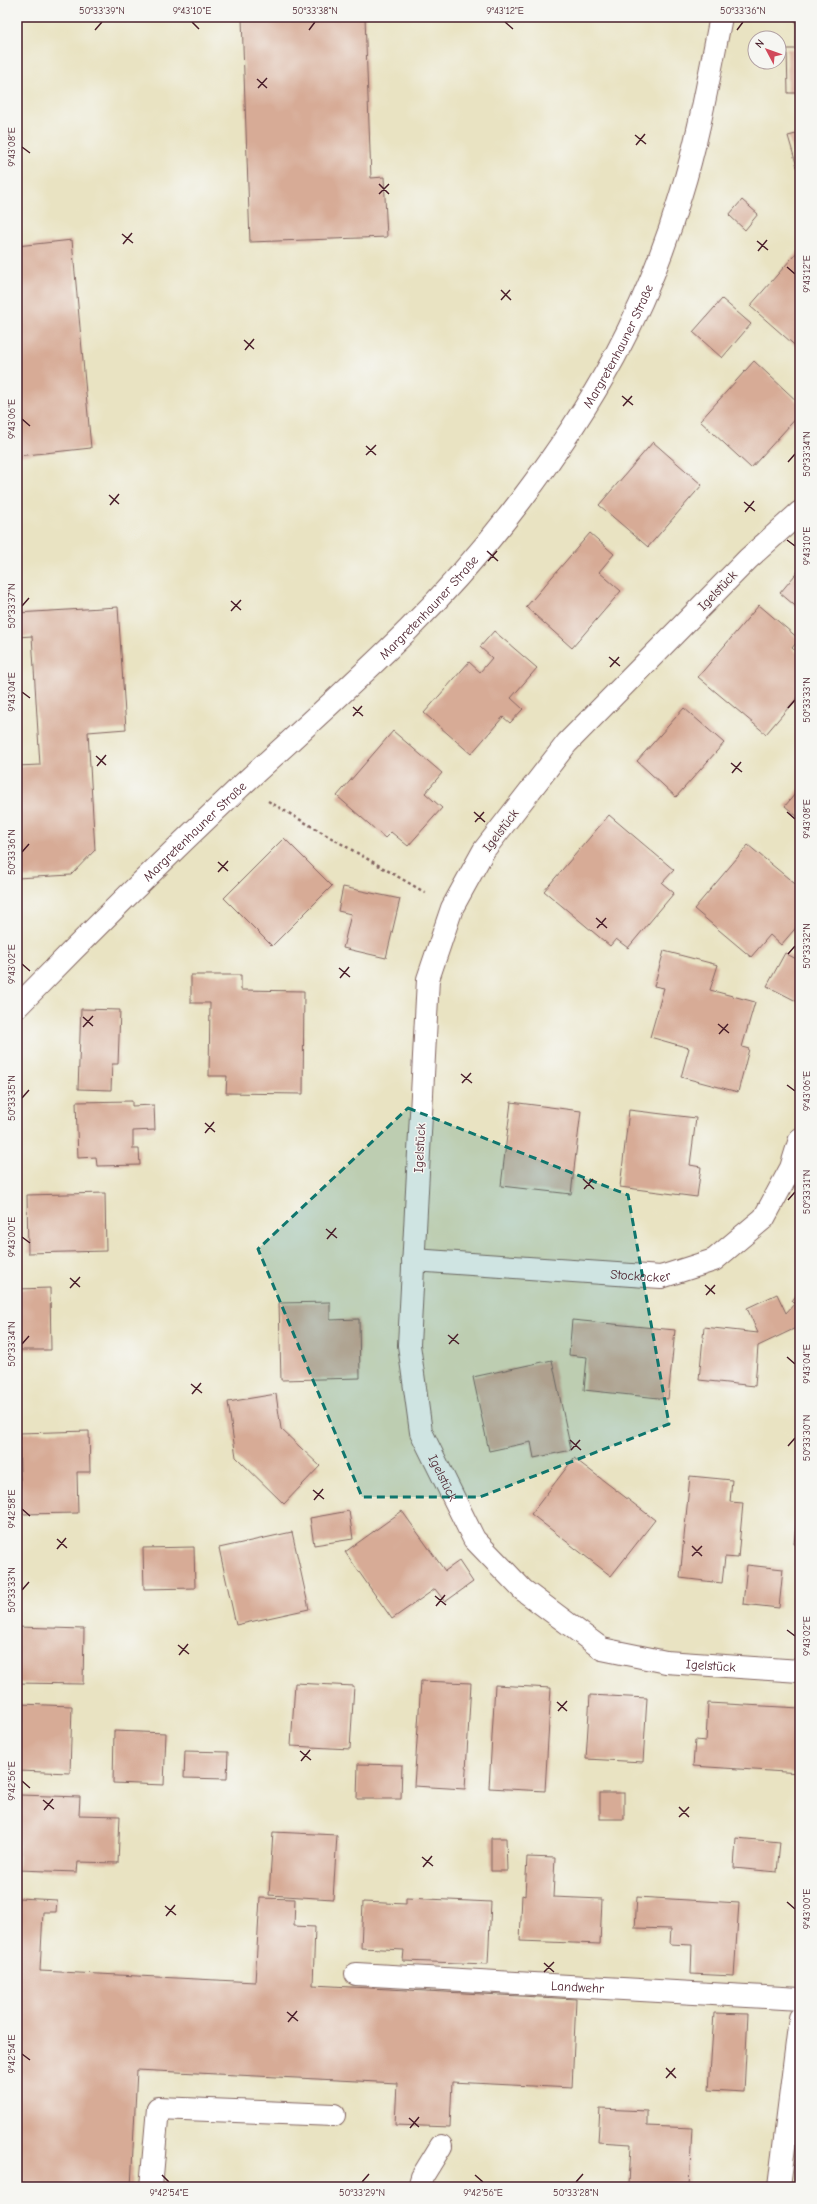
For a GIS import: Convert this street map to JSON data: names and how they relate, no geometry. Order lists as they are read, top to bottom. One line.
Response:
{"streets":{"street":["Margretenhauner Straße","Igelstück","Stockacker","Landwehr"]},"crossings":[["Igelstück","Stockacker"]],"north":"top left","coordinates":["50°33'39\"N","9°43'10\"E","50°33'38\"N","9°43'12\"E","50°33'36\"N","9°43'08\"E","9°43'06\"E","50°33'34\"N","50°33'37\"N","9°43'04\"E","50°33'33\"N","50°33'32\"N","9°43'02\"E","50°33'35\"N","50°33'31\"N","9°43'00\"E","50°33'30\"N","9°42'58\"E","9°42'56\"E","9°42'54\"E","50°33'29\"N","50°33'28\"N"]}
